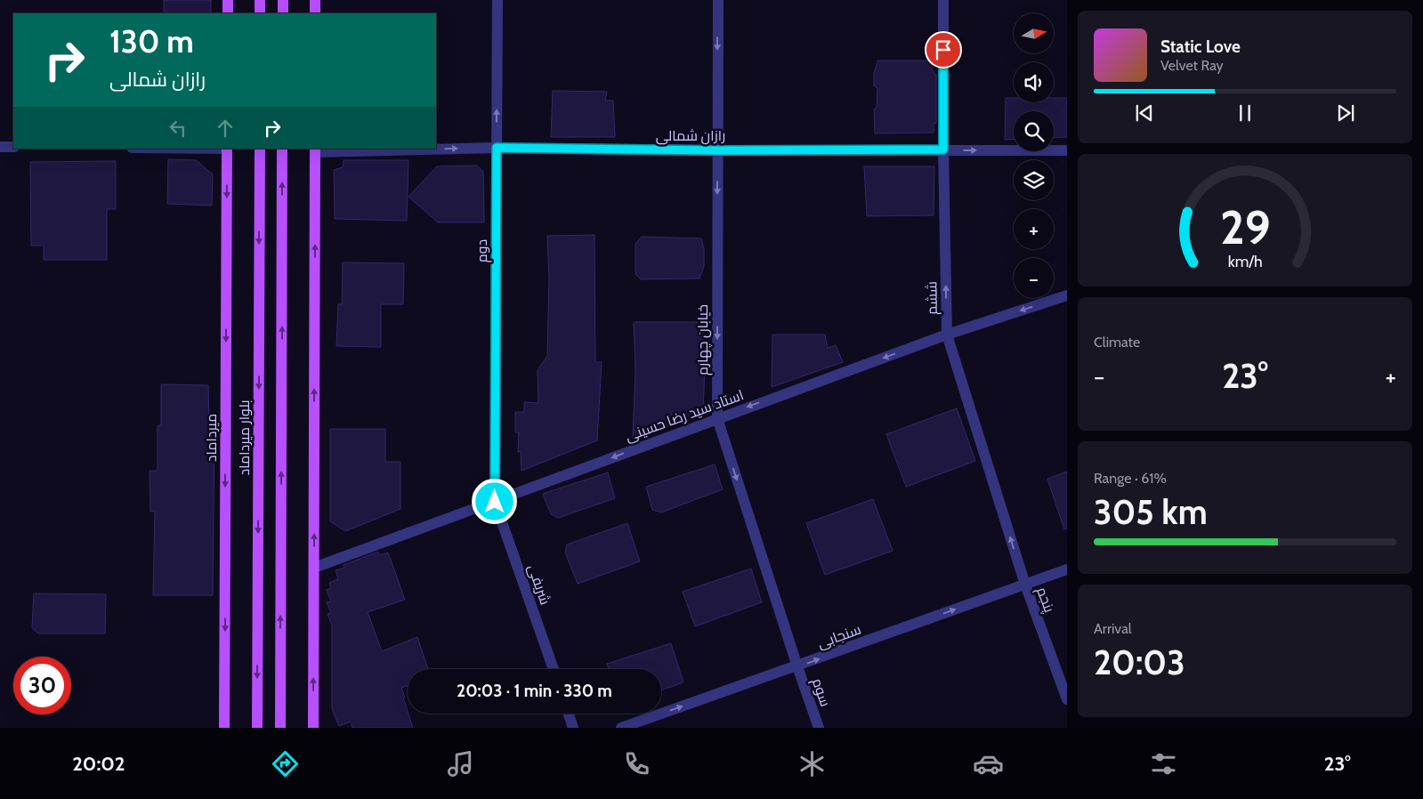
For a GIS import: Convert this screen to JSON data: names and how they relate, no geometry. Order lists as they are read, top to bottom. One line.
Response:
{"streets":{"main road":["میرداماد","بلوار میرداماد"],"street":["رازان شمالی","دوم","ششم","خیابان چهارم","استاد سید رضا حسینی","شریفی","پنجم","سنجابی","سوم"]},"crossings":[["رازان شمالی","دوم"],["رازان شمالی","ششم"],["رازان شمالی","خیابان چهارم"],["دوم","استاد سید رضا حسینی"],["دوم","شریفی"],["ششم","استاد سید رضا حسینی"],["ششم","پنجم"],["ششم","سنجابی"],["خیابان چهارم","استاد سید رضا حسینی"],["خیابان چهارم","سنجابی"],["خیابان چهارم","سوم"],["استاد سید رضا حسینی","شریفی"],["پنجم","سنجابی"],["سنجابی","سوم"]],"one_way":["رازان شمالی","ششم","خیابان چهارم","استاد سید رضا حسینی","سنجابی"],"north":"right","page":{"map_buttons":["+","−"],"turn":["130 m","رازان شمالی"],"song":["Static Love","Velvet Ray"],"tile":["Climate",["Range · 61%","305 km"],["Arrival","20:03"]],"heat":["−","23°","+"],"limit":"30","trip":"20:03 · 1 min · 330 m","tabs":["20:02","23°"],"gauge":["29","km/h"]}}
